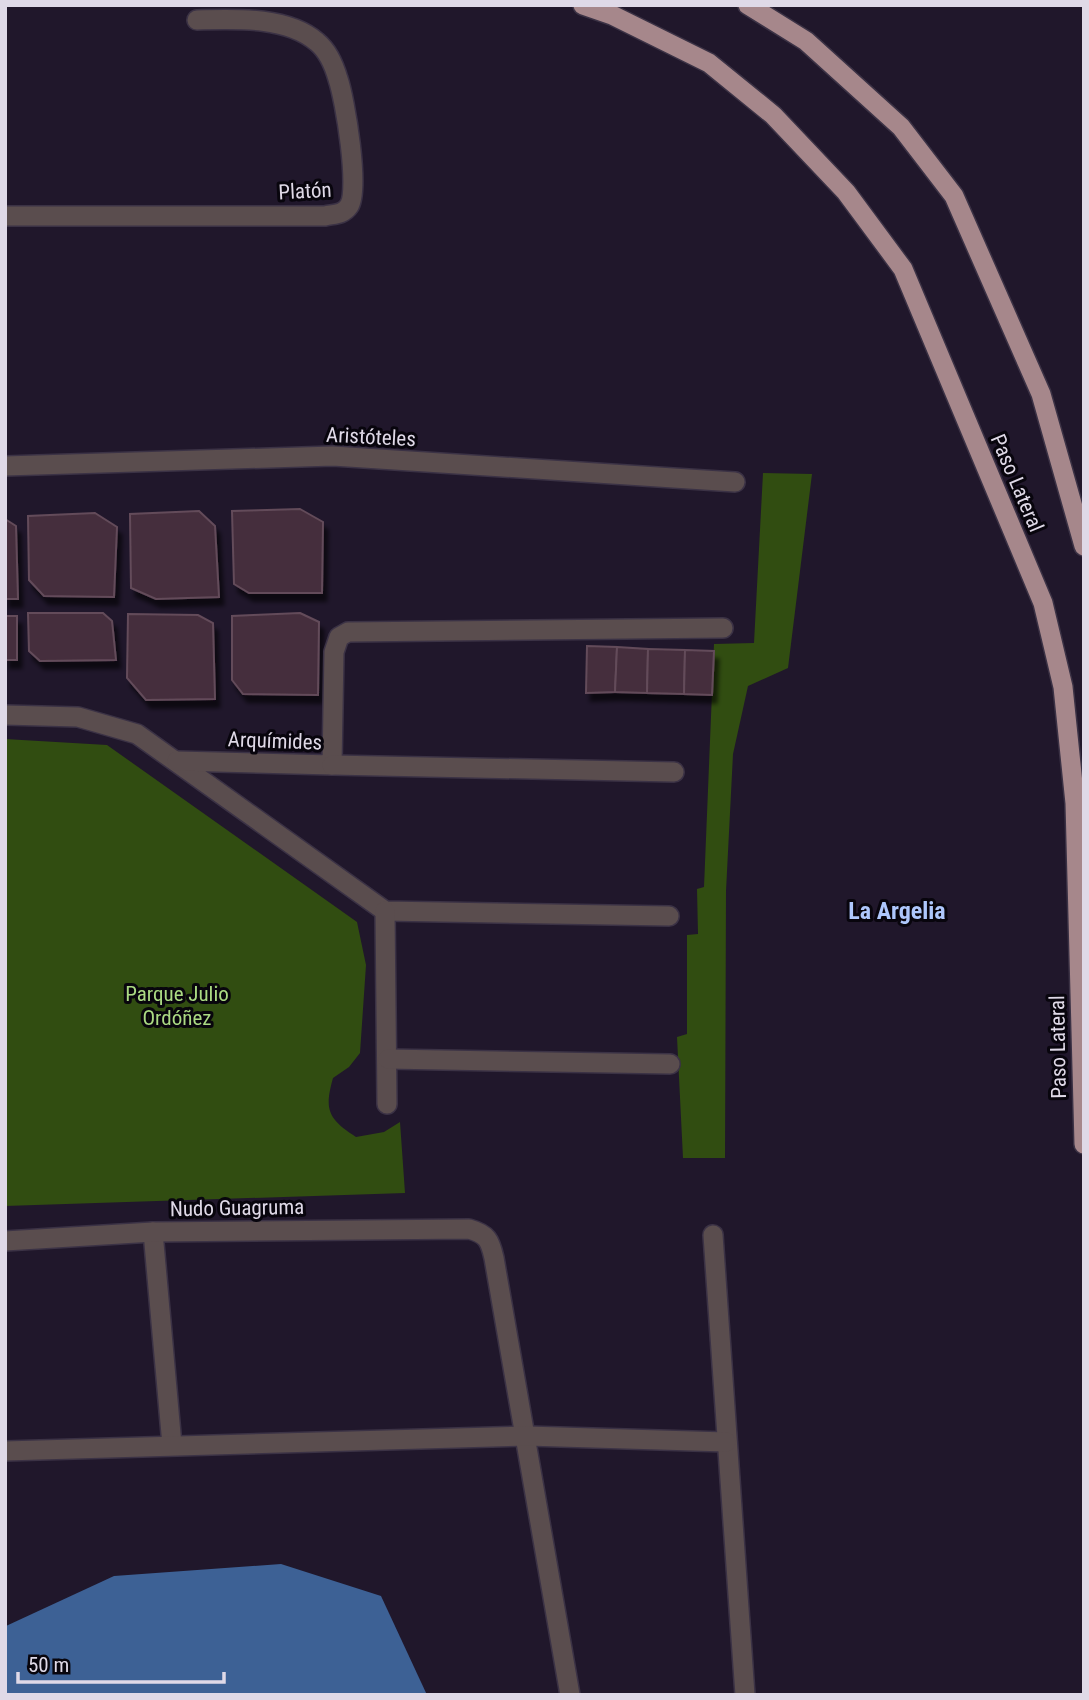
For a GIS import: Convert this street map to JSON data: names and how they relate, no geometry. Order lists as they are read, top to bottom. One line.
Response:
{"streets":{"highway":["Paso Lateral"],"street":["Platón","Aristóteles","Arquímides","Nudo Guagruma"]},"districts":["La Argelia"],"parks":["Parque Julio Ordóñez"],"scale_bar":"50 m"}
